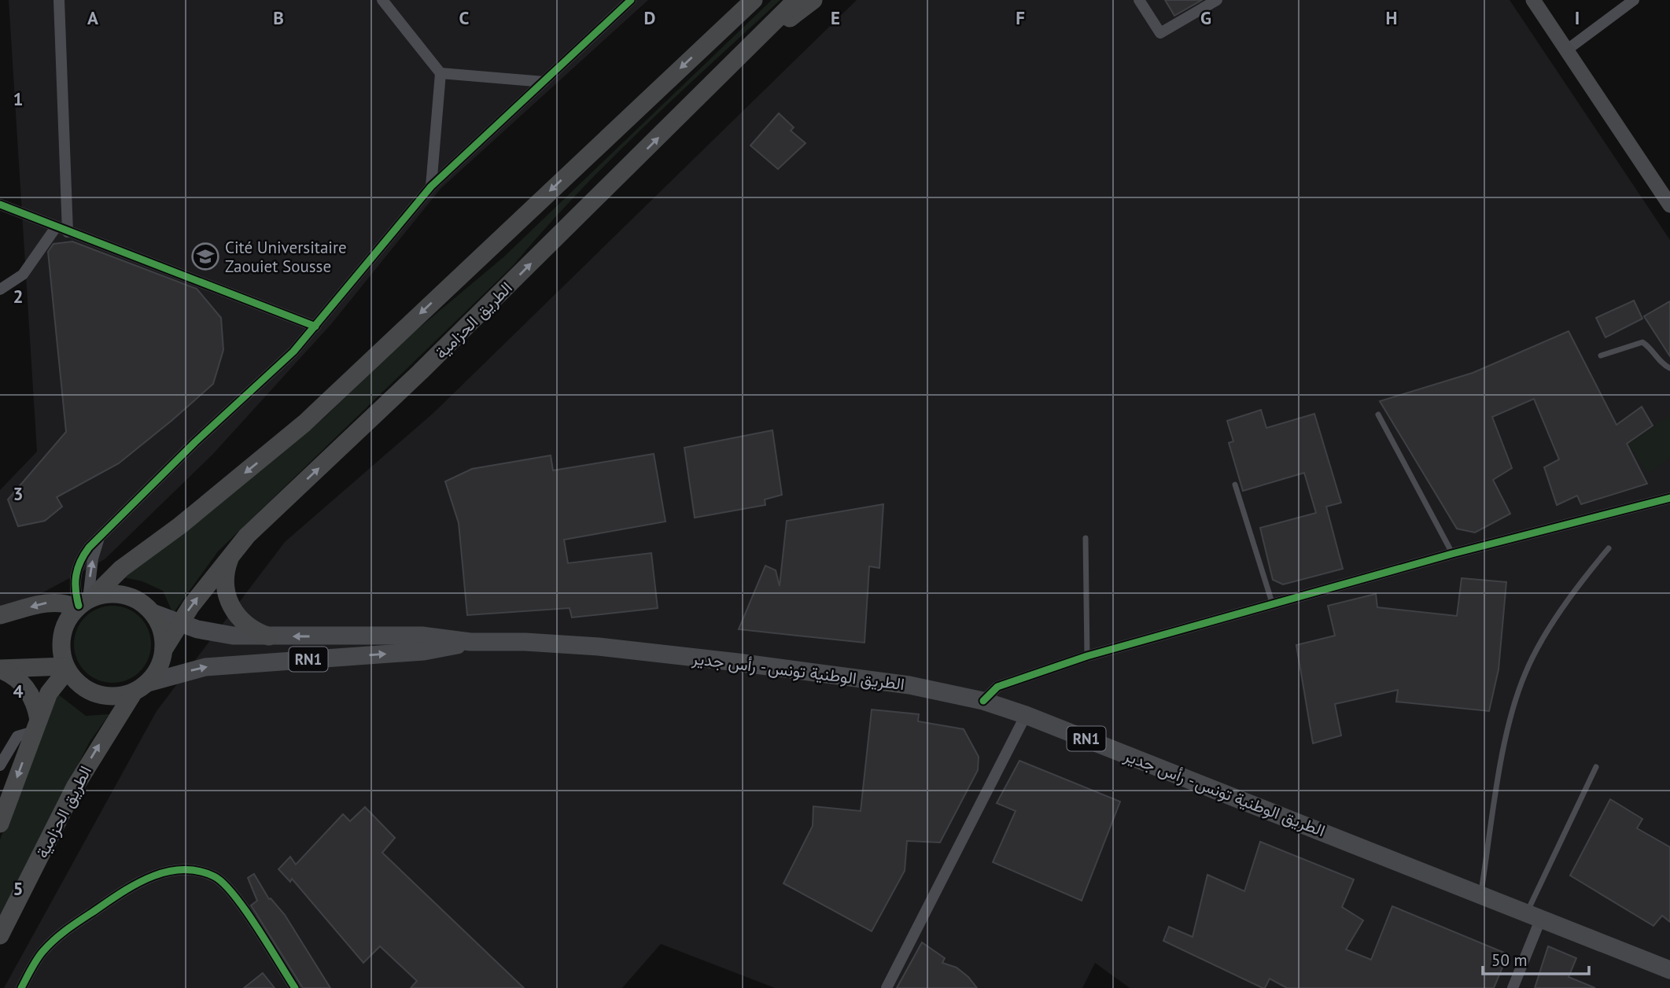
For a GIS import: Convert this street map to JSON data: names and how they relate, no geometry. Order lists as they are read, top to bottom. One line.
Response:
{"streets":{"highway":["الطريق الحزامية","RN1"],"main road":["الطريق الوطنية تونس - رأس جدير"]},"crossings":[["الطريق الحزامية","RN1"],["الطريق الحزامية","الطريق الوطنية تونس - رأس جدير"],["RN1","الطريق الوطنية تونس - رأس جدير"]],"places":{"school or university":["Cité Universitaire Zaouiet Sousse"]},"scale_bar":"50 m","grid":{"columns":["A","B","C","D","E","F","G","H","I"],"rows":["1","2","3","4","5"]}}
